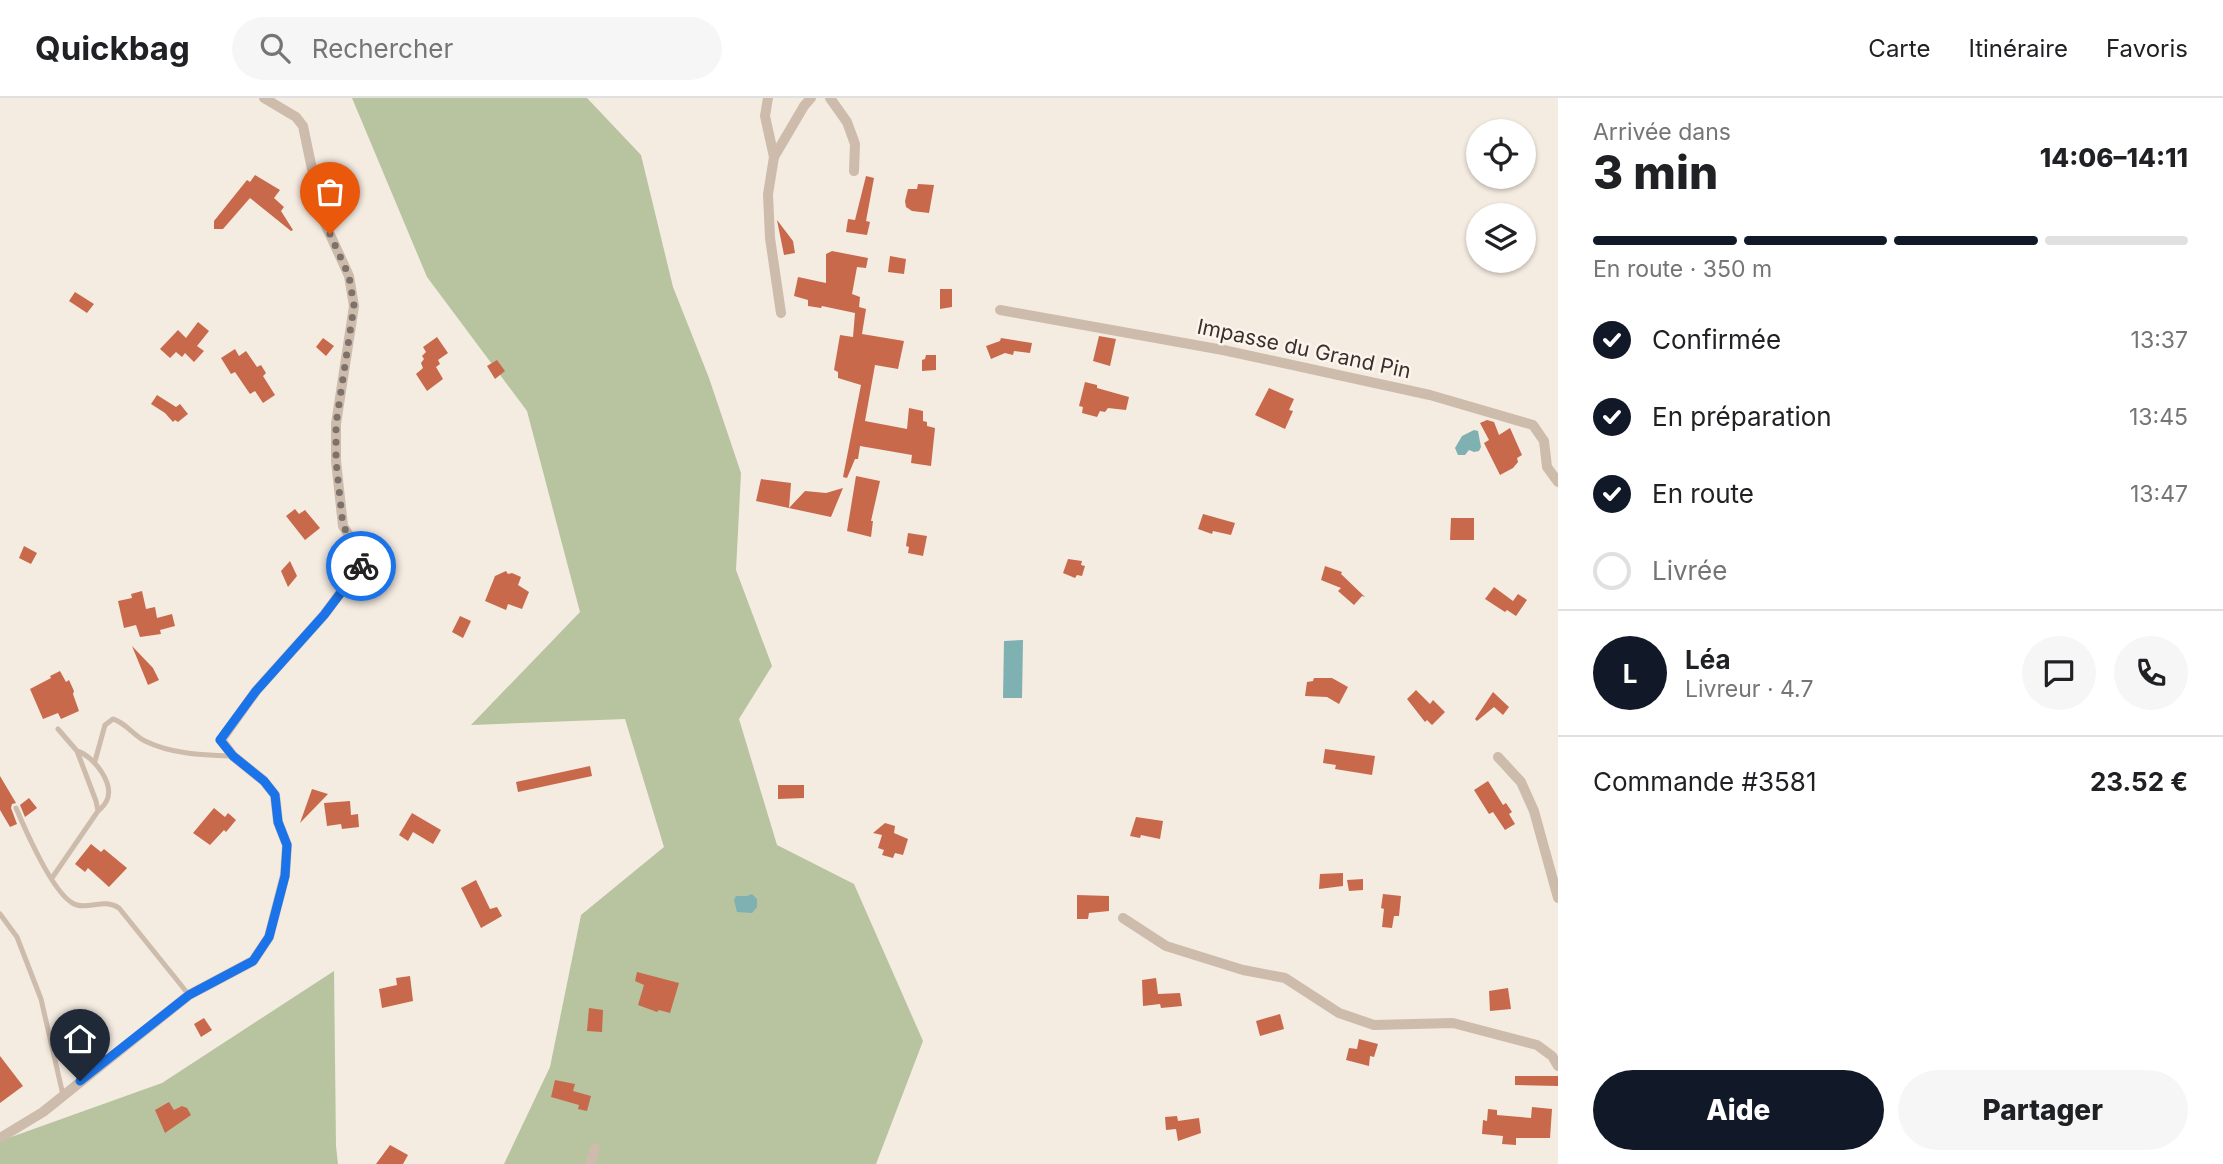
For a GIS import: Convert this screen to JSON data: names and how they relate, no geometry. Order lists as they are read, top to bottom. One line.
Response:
{"streets":{"street":["Impasse du Grand Pin"]},"page":{"header":"Quickbag","search":"Rechercher","nav":["Carte","Itinéraire","Favoris"],"heading":["3 min","Arrivée dans","14:06–14:11"],"panel":["Léa","Livreur · 4.7","Commande #3581","23.52 €"],"bar":"En route · 350 m","list":[["Confirmée","13:37"],["En préparation","13:45"],["En route","13:47"],"Livrée"],"round":"L","buttons":["Aide","Partager"]}}
